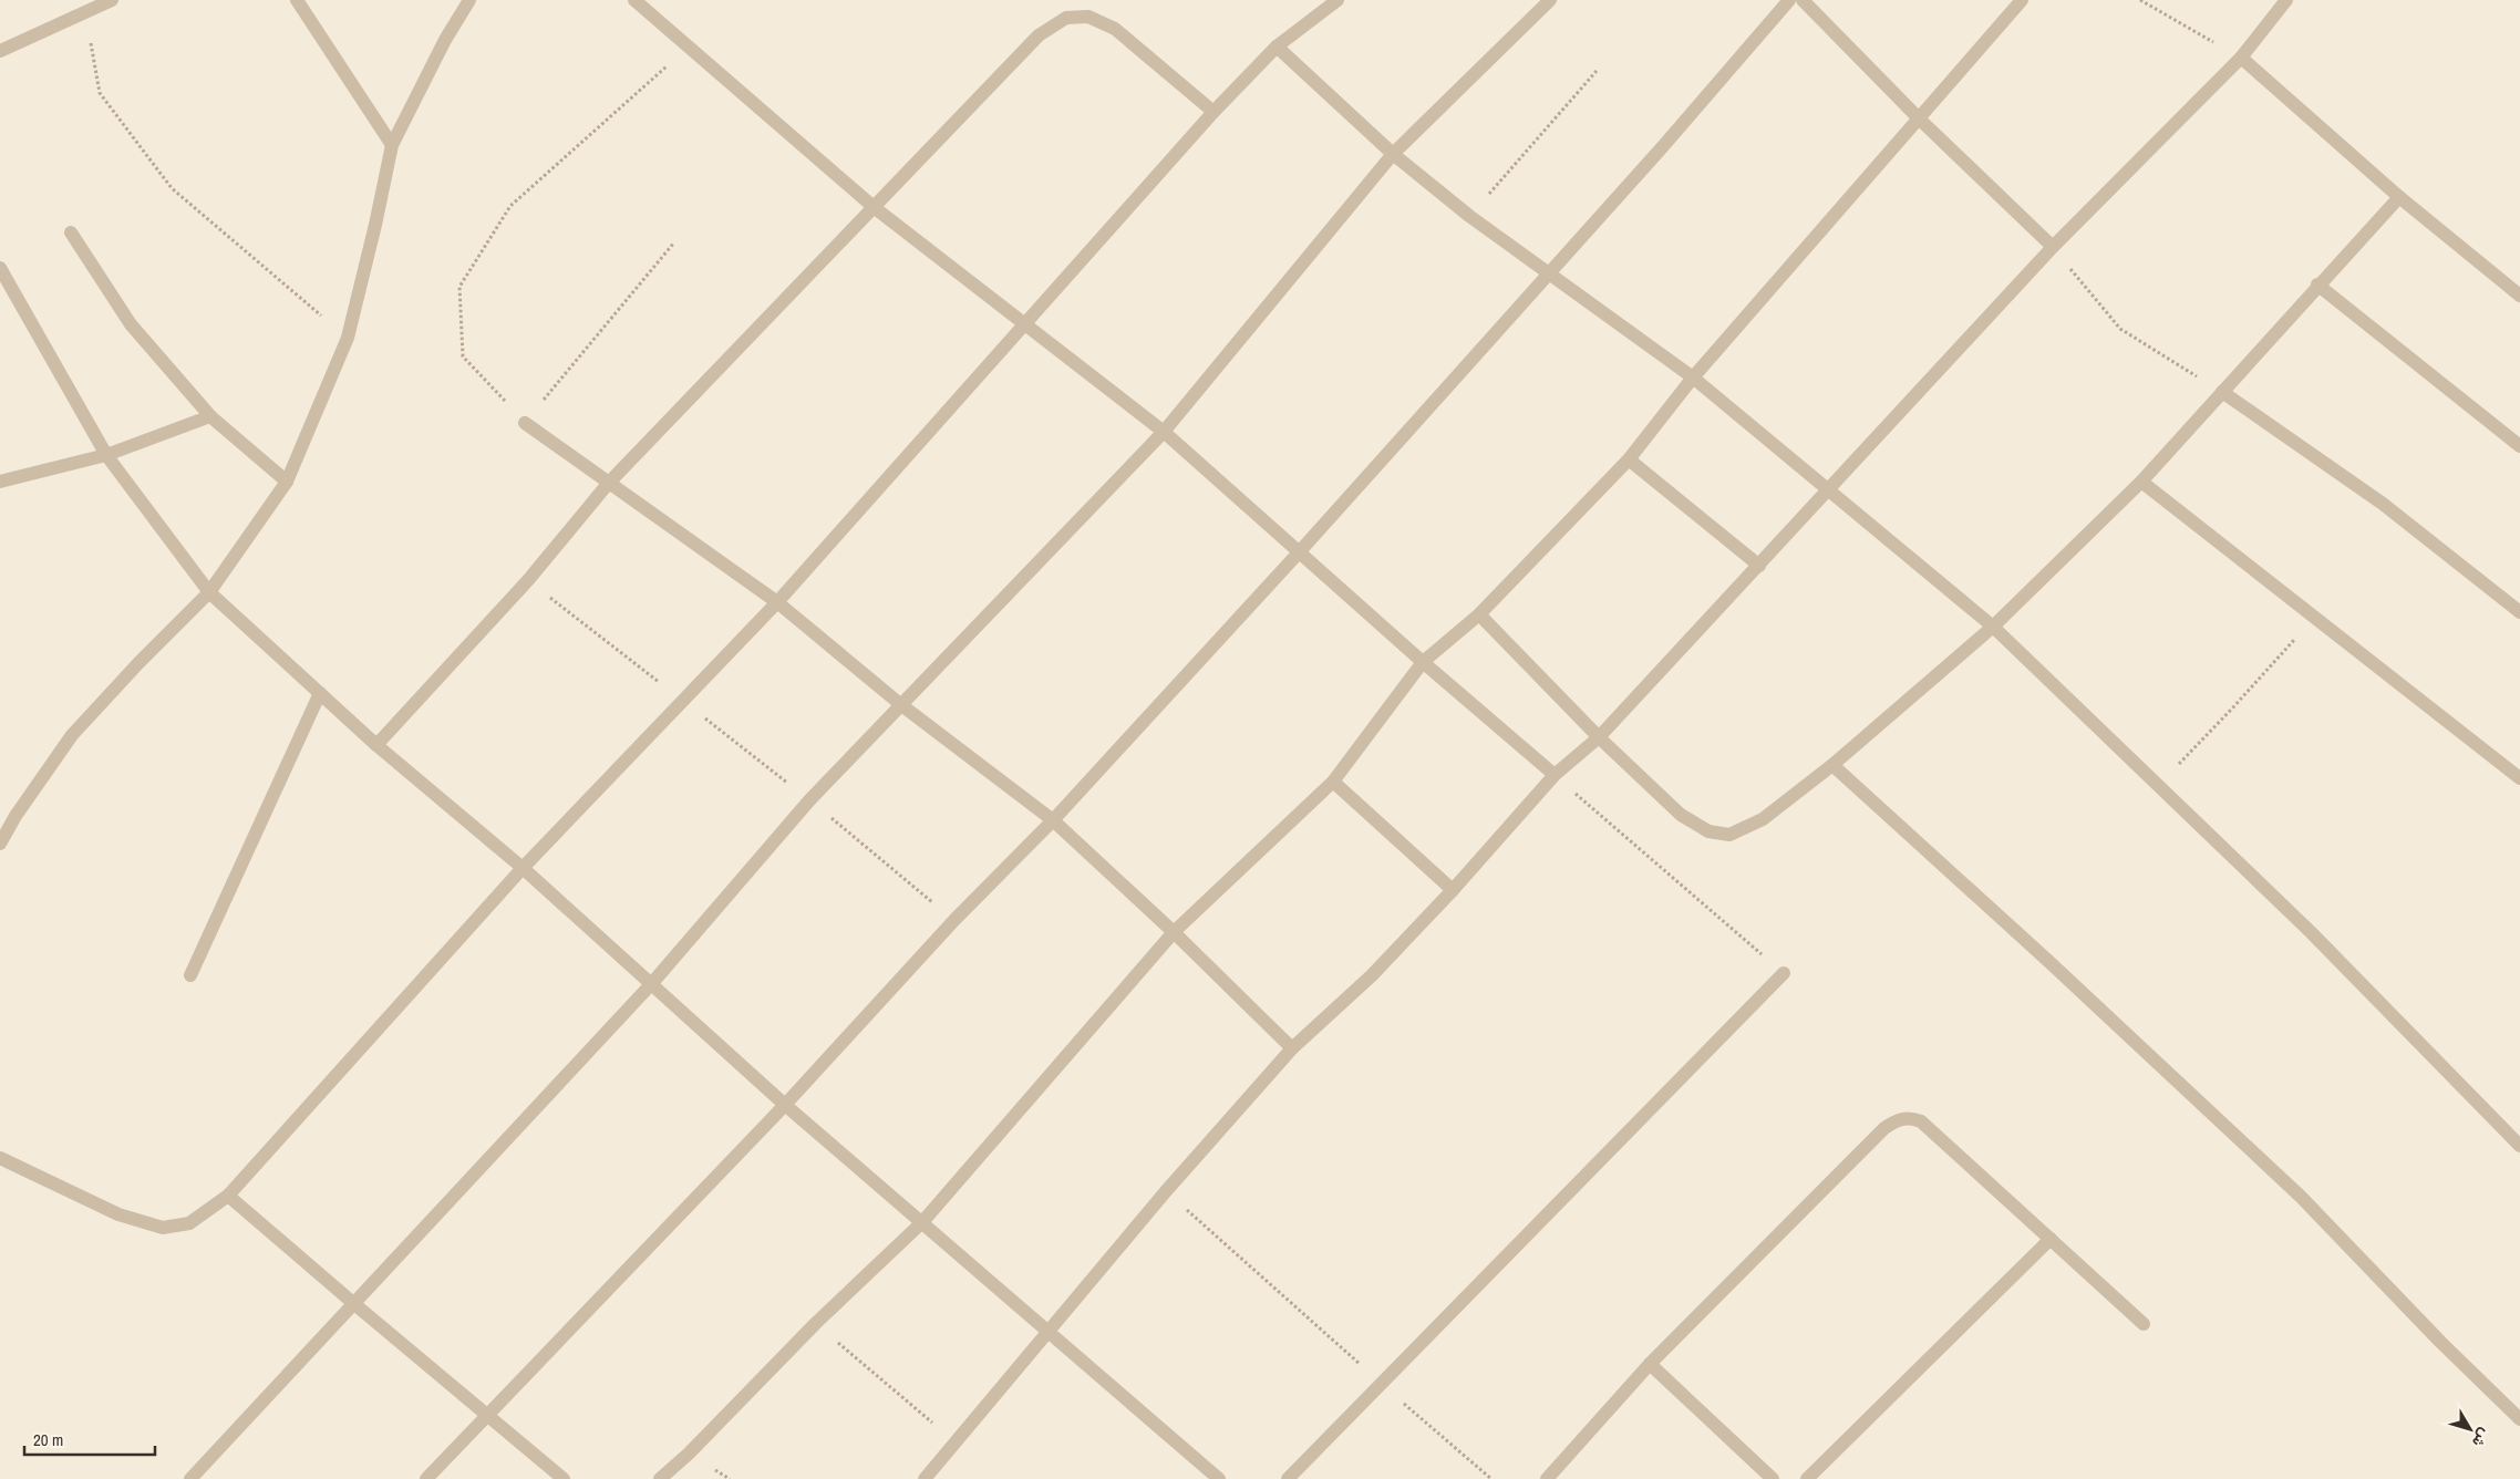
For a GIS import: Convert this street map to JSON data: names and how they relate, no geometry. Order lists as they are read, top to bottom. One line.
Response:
{"scale_bar":"20 m","north":"bottom right"}
